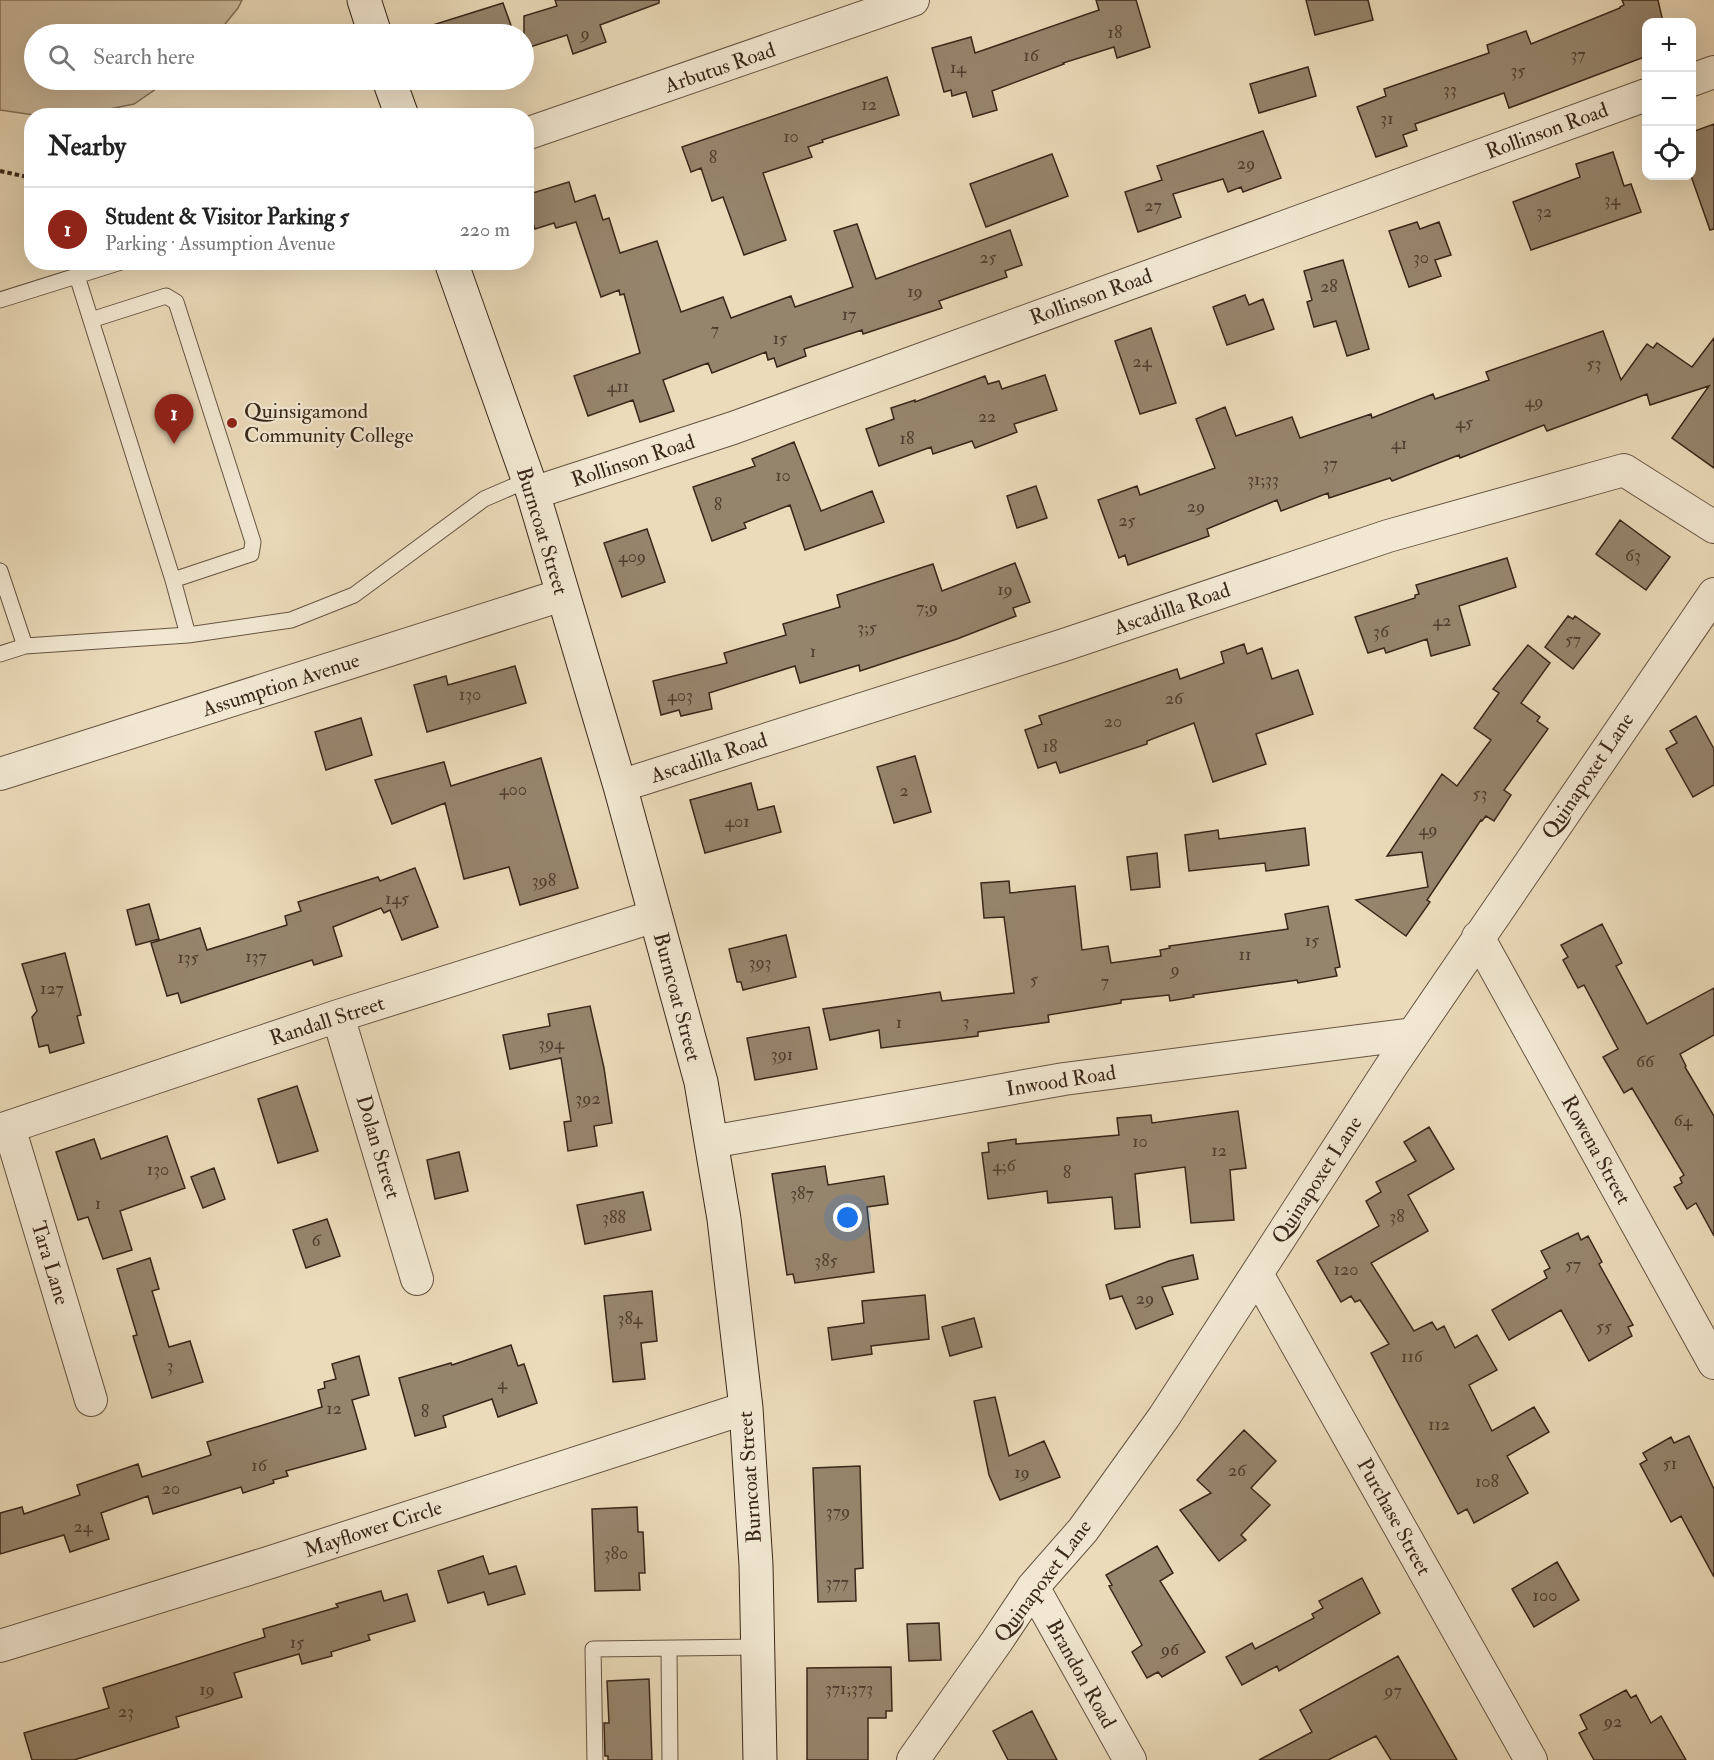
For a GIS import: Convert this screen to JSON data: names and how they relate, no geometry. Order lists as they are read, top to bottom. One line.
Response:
{"streets":{"main road":["Burncoat Street"],"street":["Arbutus Road","Rollinson Road","Ascadilla Road","Assumption Avenue","Quinapoxet Lane","Randall Street","Inwood Road","Dolan Street","Rowena Street","Tara Lane","Purchase Street","Mayflower Circle","Brandon Road"]},"crossings":[["Rollinson Road","Burncoat Street"],["Burncoat Street","Ascadilla Road"],["Burncoat Street","Assumption Avenue"],["Burncoat Street","Randall Street"],["Burncoat Street","Inwood Road"],["Burncoat Street","Mayflower Circle"],["Quinapoxet Lane","Inwood Road"],["Quinapoxet Lane","Rowena Street"],["Quinapoxet Lane","Purchase Street"],["Quinapoxet Lane","Brandon Road"],["Randall Street","Dolan Street"],["Randall Street","Tara Lane"]],"places":["Quinsigamond Community College"],"house_numbers":["18","9","37","16","14","35","33","12","31","10","8","29","34","27","32","25","30","28","19","17","7","15","24","53","411","49","22","45","18","41","37","10","31;33","8","29","25","63","409","19","7;9","42","3;5","36","57","1","130","403","26","20","18","400","2","53","401","49","398","145","15","11","137","135","393","9","5","7","127","3","1","394","391","66","392","64","10","12","4;6","130","8","387","1","38","388","6","385","57","120","29","384","55","116","3","4","12","8","112","51","16","26","19","108","20","379","24","380","377","100","15","96","371;373","19","97","23","92"],"page":{"map_buttons":["+","−"],"search":"Search here","heading":"Nearby","list":[{"mark":"1","name":"Student & Visitor Parking 5","note":"Parking · Assumption Avenue","value":"220 m"}],"pins":"1"}}
